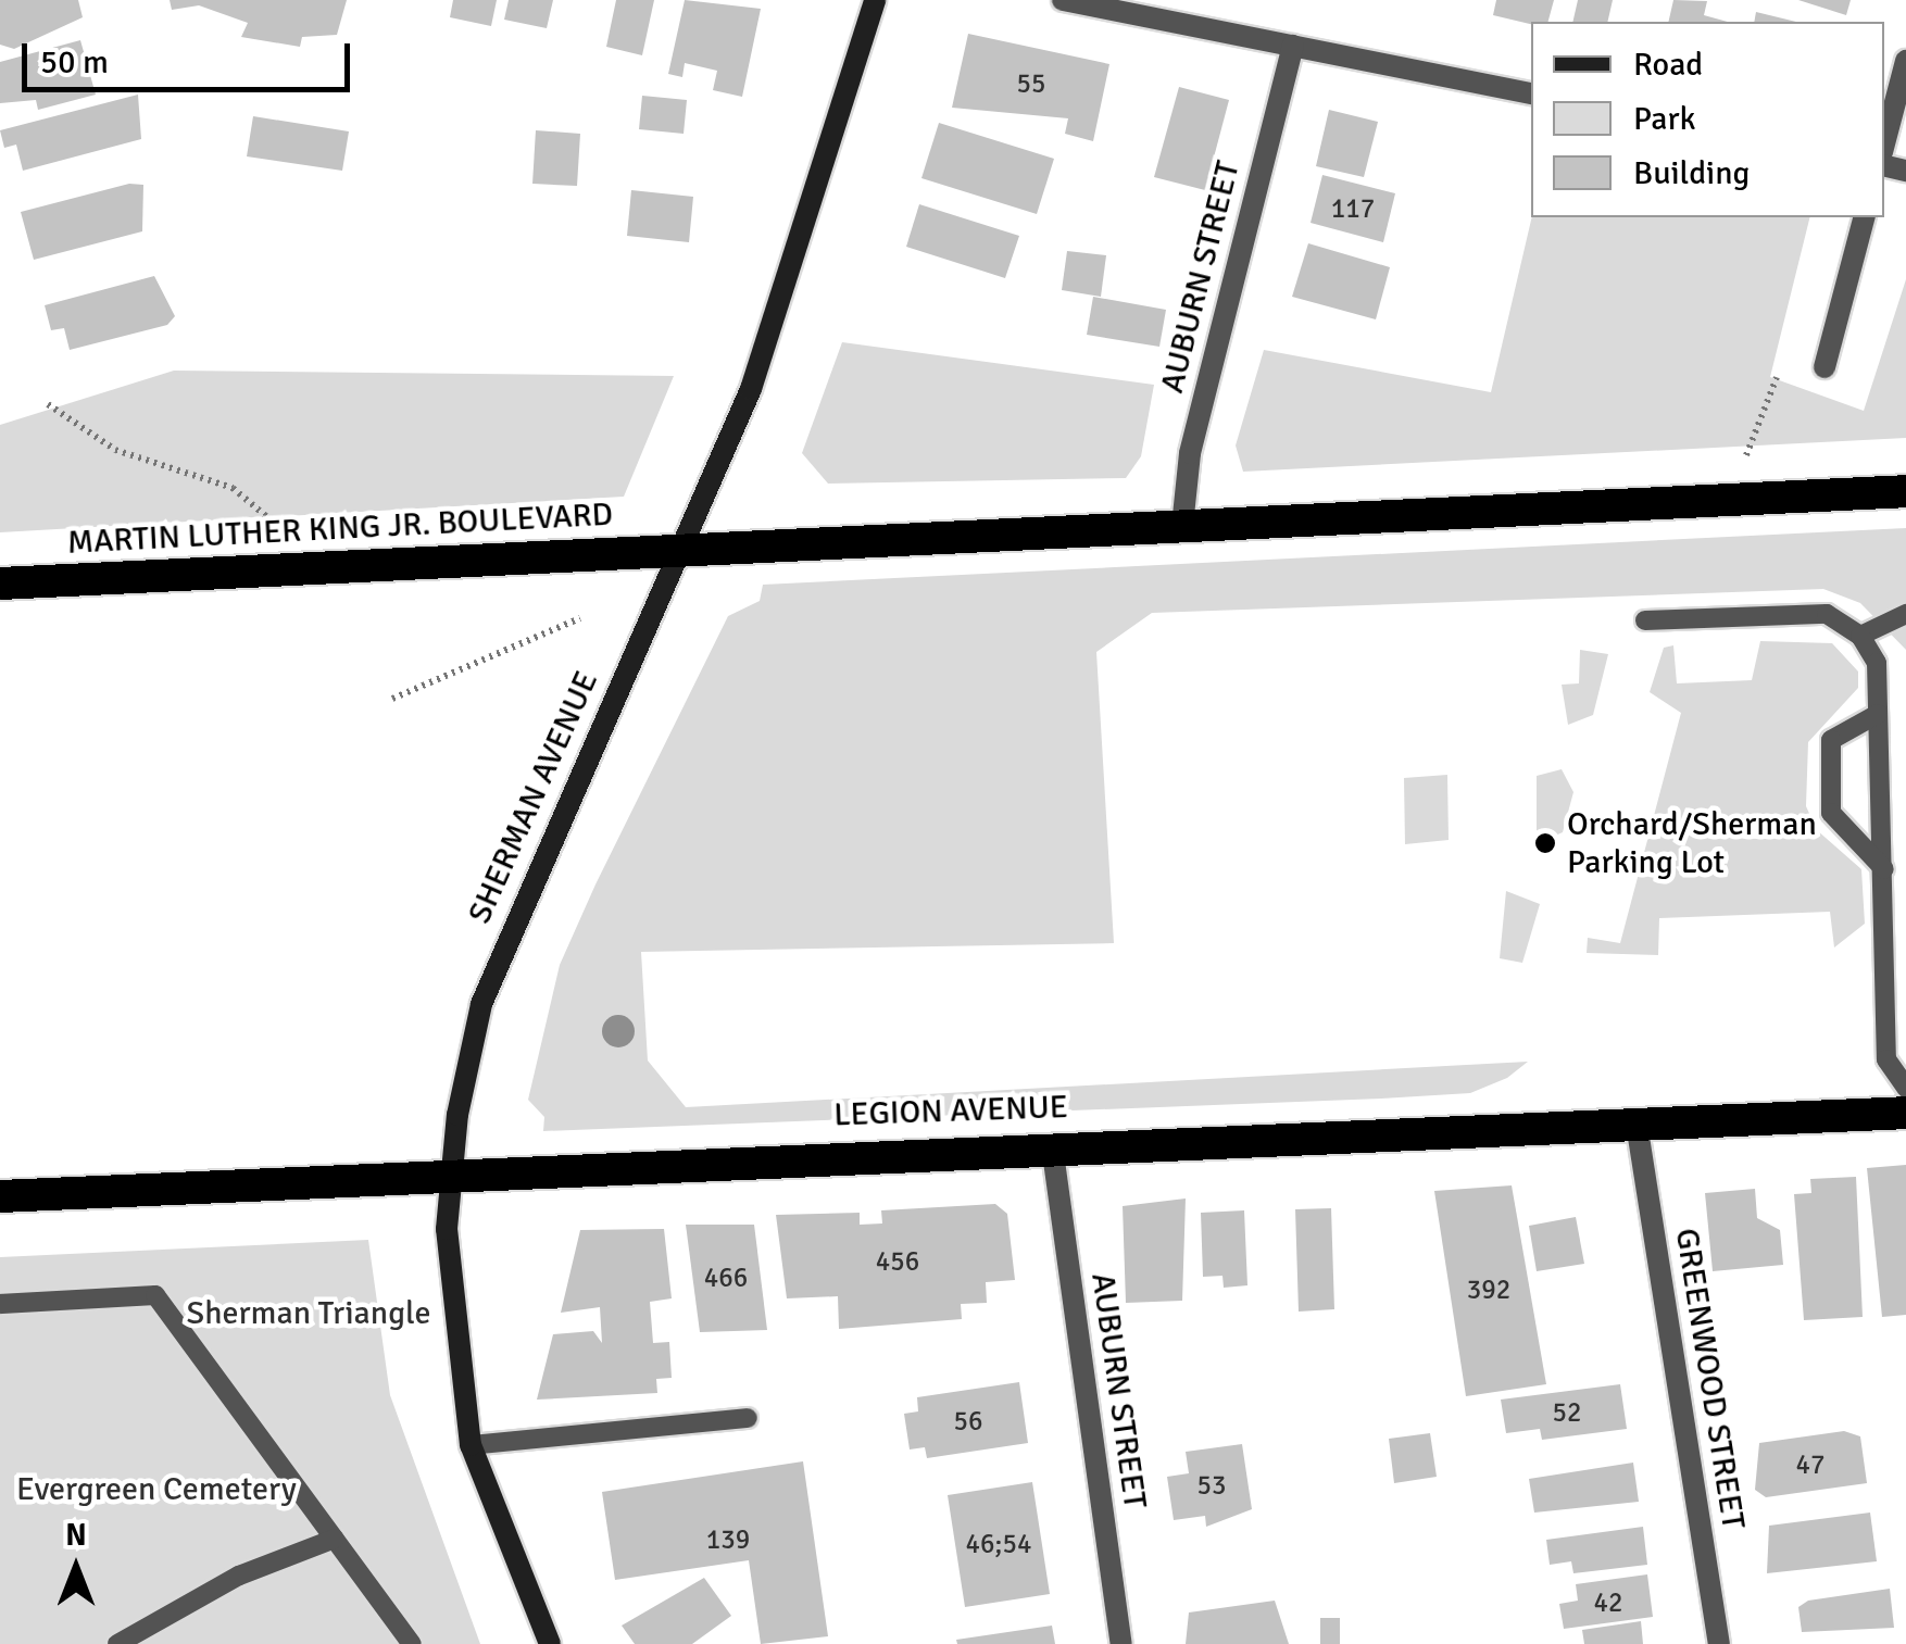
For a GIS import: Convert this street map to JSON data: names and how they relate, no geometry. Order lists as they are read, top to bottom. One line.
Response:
{"streets":{"highway":["MARTIN LUTHER KING JR. BOULEVARD","LEGION AVENUE"],"main road":["SHERMAN AVENUE"],"street":["AUBURN STREET","GREENWOOD STREET"]},"crossings":[["AUBURN STREET","MARTIN LUTHER KING JR. BOULEVARD"],["AUBURN STREET","LEGION AVENUE"],["MARTIN LUTHER KING JR. BOULEVARD","SHERMAN AVENUE"],["SHERMAN AVENUE","LEGION AVENUE"],["LEGION AVENUE","GREENWOOD STREET"]],"parks":["Sherman Triangle","Evergreen Cemetery"],"places":["Orchard/Sherman Parking Lot"],"house_numbers":["55","117","456","466","392","52","56","47","53","139","46;54","42"],"legend":["Road","Park","Building"],"scale_bar":"50 m","north":"top"}
